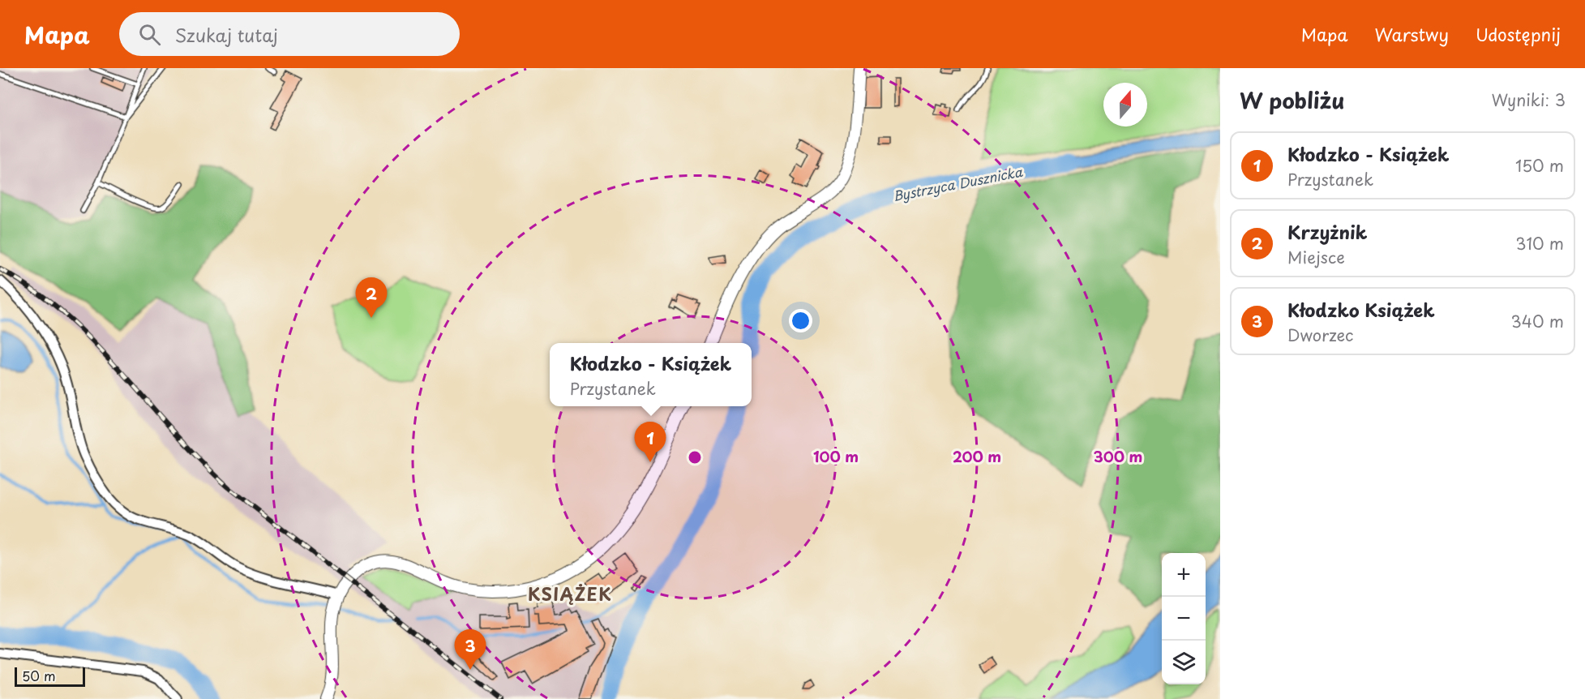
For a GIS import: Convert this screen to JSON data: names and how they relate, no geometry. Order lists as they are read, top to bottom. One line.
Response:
{"districts":["KSIĄŻEK"],"water":["Bystrzyca Dusznicka"],"scale_bar":"50 m","north":"top","page":{"header":"Mapa","search":"Szukaj tutaj","nav":["Mapa","Warstwy","Udostępnij"],"heading":["W pobliżu","Wyniki: 3"],"list":[{"mark":"1","name":"Kłodzko - Książek","note":"Przystanek","value":"150 m"},{"mark":"2","name":"Krzyżnik","note":"Miejsce","value":"310 m"},{"mark":"3","name":"Kłodzko Książek","note":"Dworzec","value":"340 m"}],"pins":["2","1","3"],"popup":["Kłodzko - Książek","Przystanek"],"map_buttons":["+","−"],"scale":"50 m"},"rings":["100 m","200 m","300 m"]}
